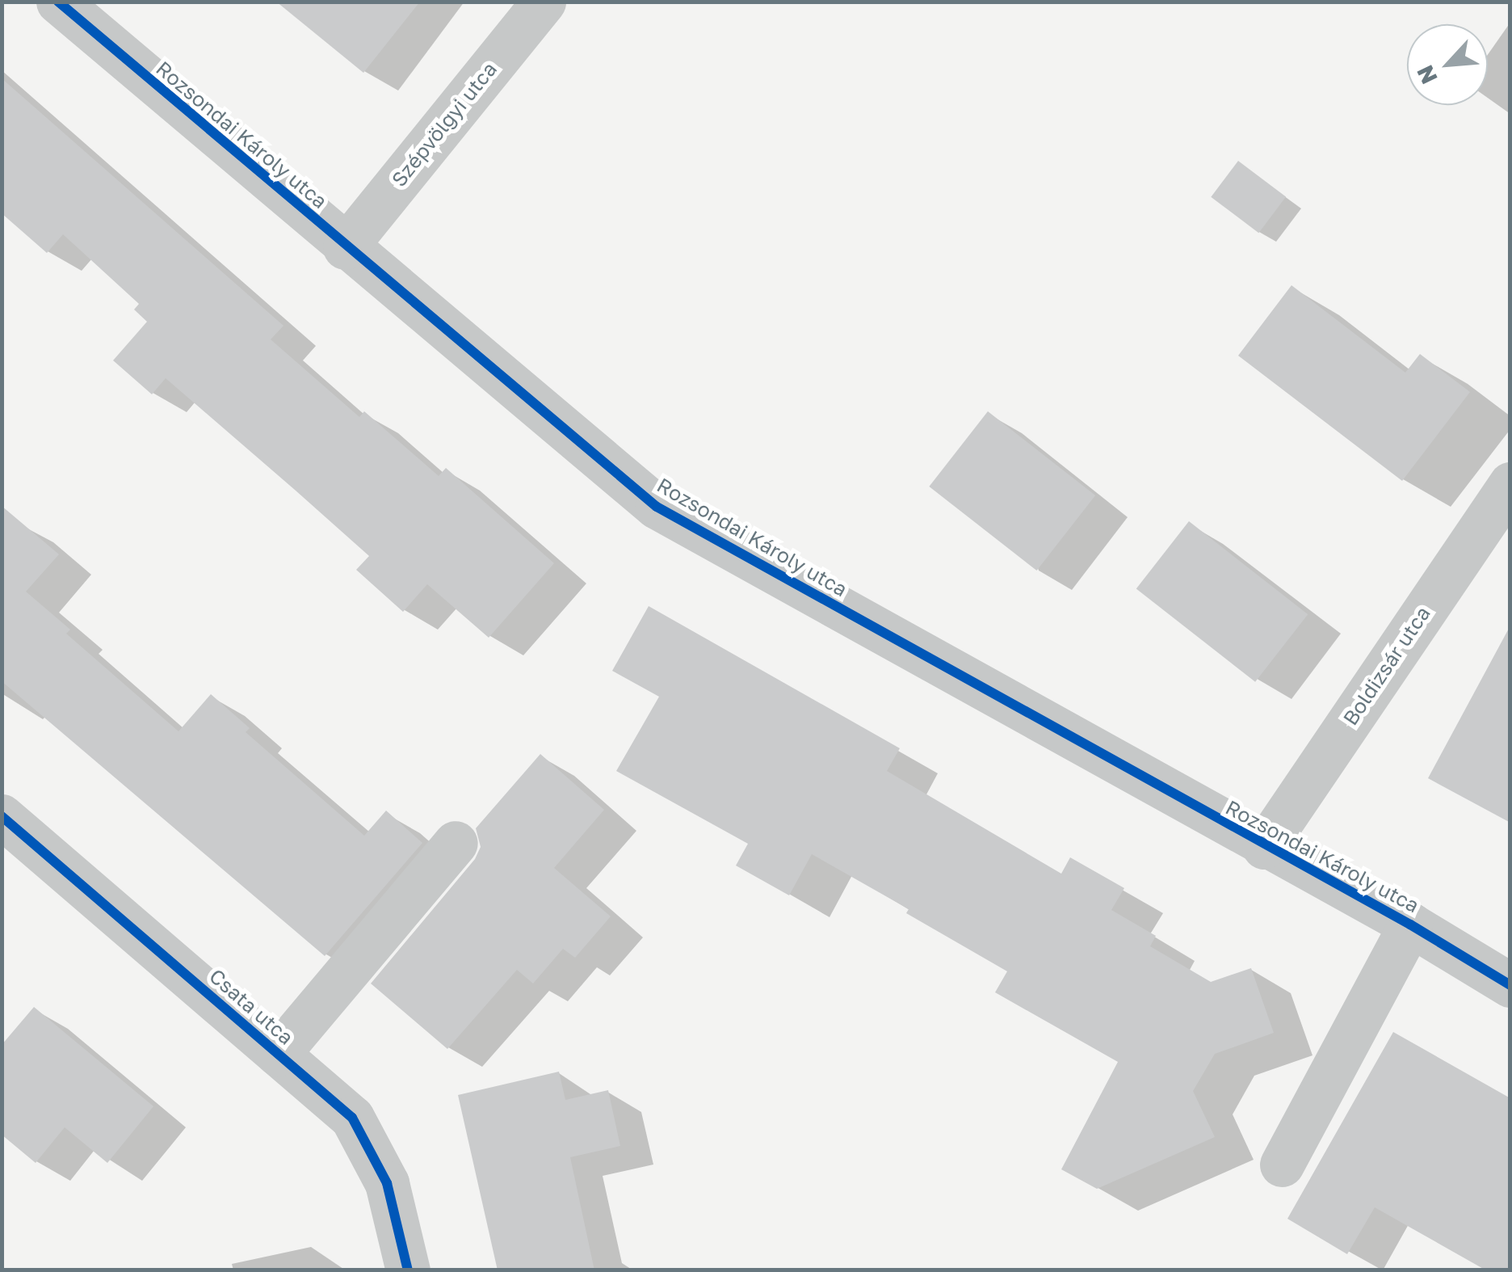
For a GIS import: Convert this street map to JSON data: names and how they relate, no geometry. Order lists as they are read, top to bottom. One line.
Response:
{"streets":{"street":["Szépvölgyi utca","Rozsondai Károly utca","Boldizsár utca","Csata utca"]},"crossings":[["Szépvölgyi utca","Rozsondai Károly utca"],["Rozsondai Károly utca","Boldizsár utca"]],"north":"bottom left"}
